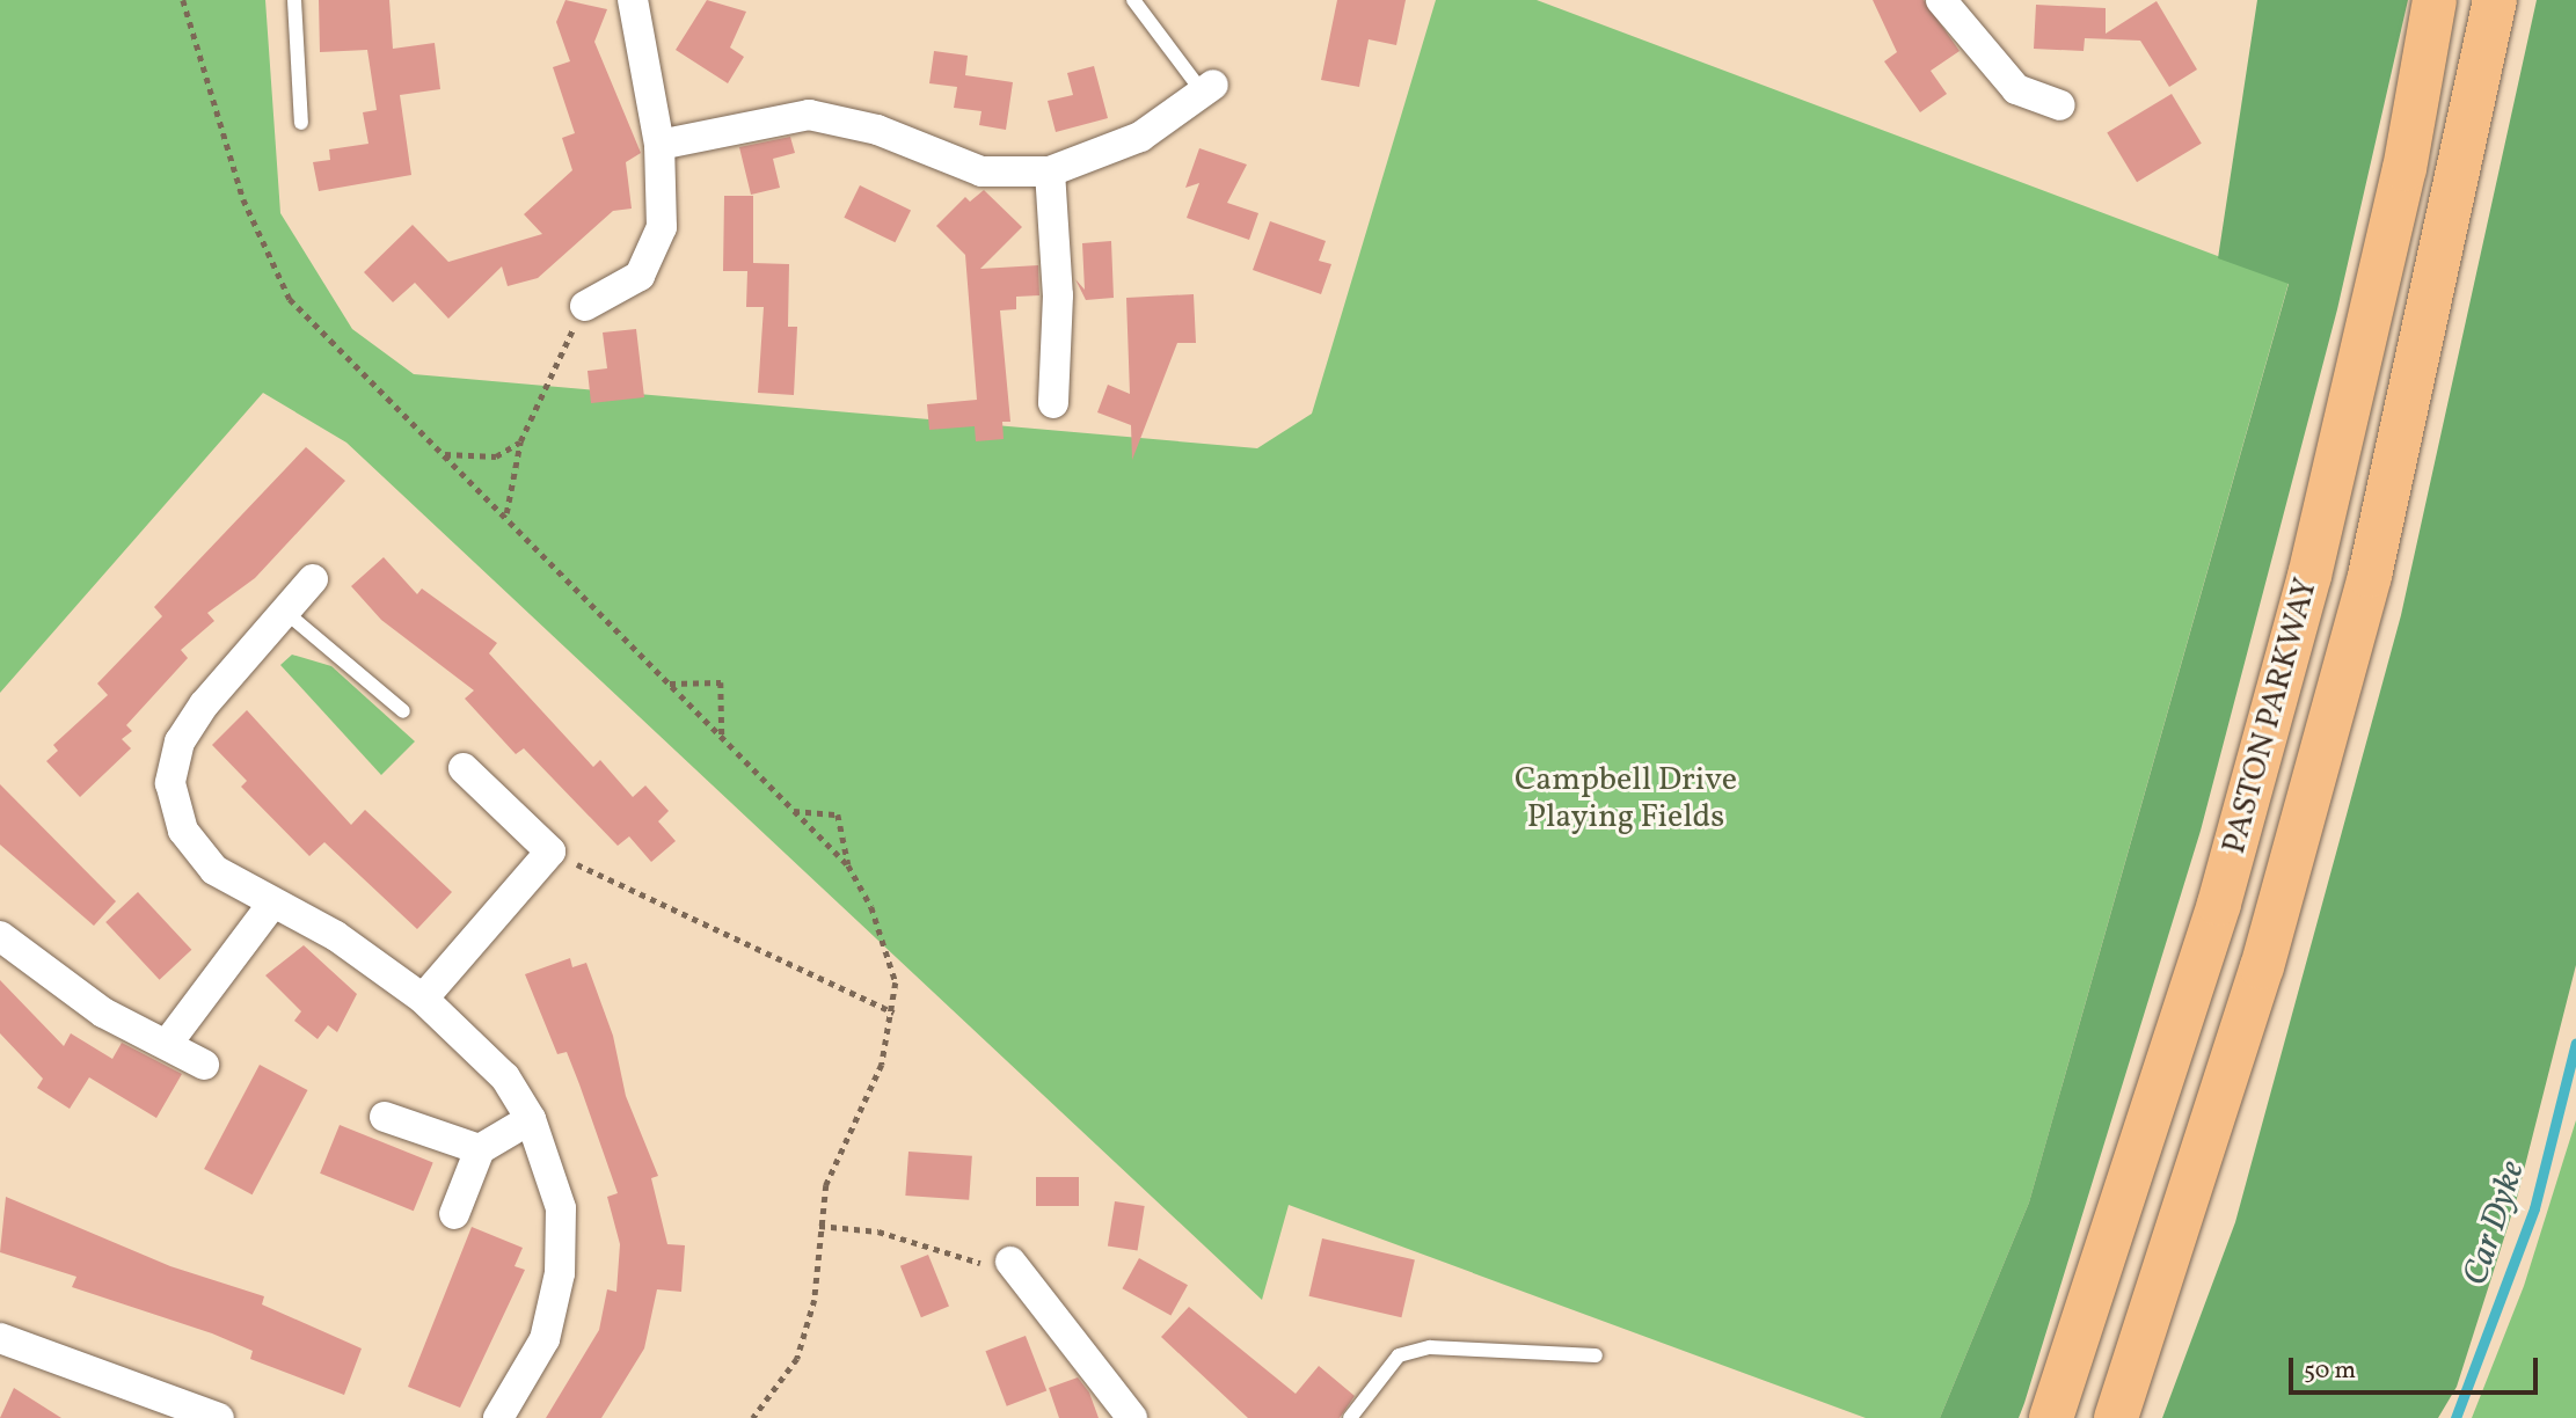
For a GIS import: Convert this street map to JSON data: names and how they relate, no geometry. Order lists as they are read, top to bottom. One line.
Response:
{"streets":{"highway":["PASTON PARKWAY"]},"water":["Car Dyke"],"parks":["Campbell Drive Playing Fields"],"scale_bar":"50 m"}
